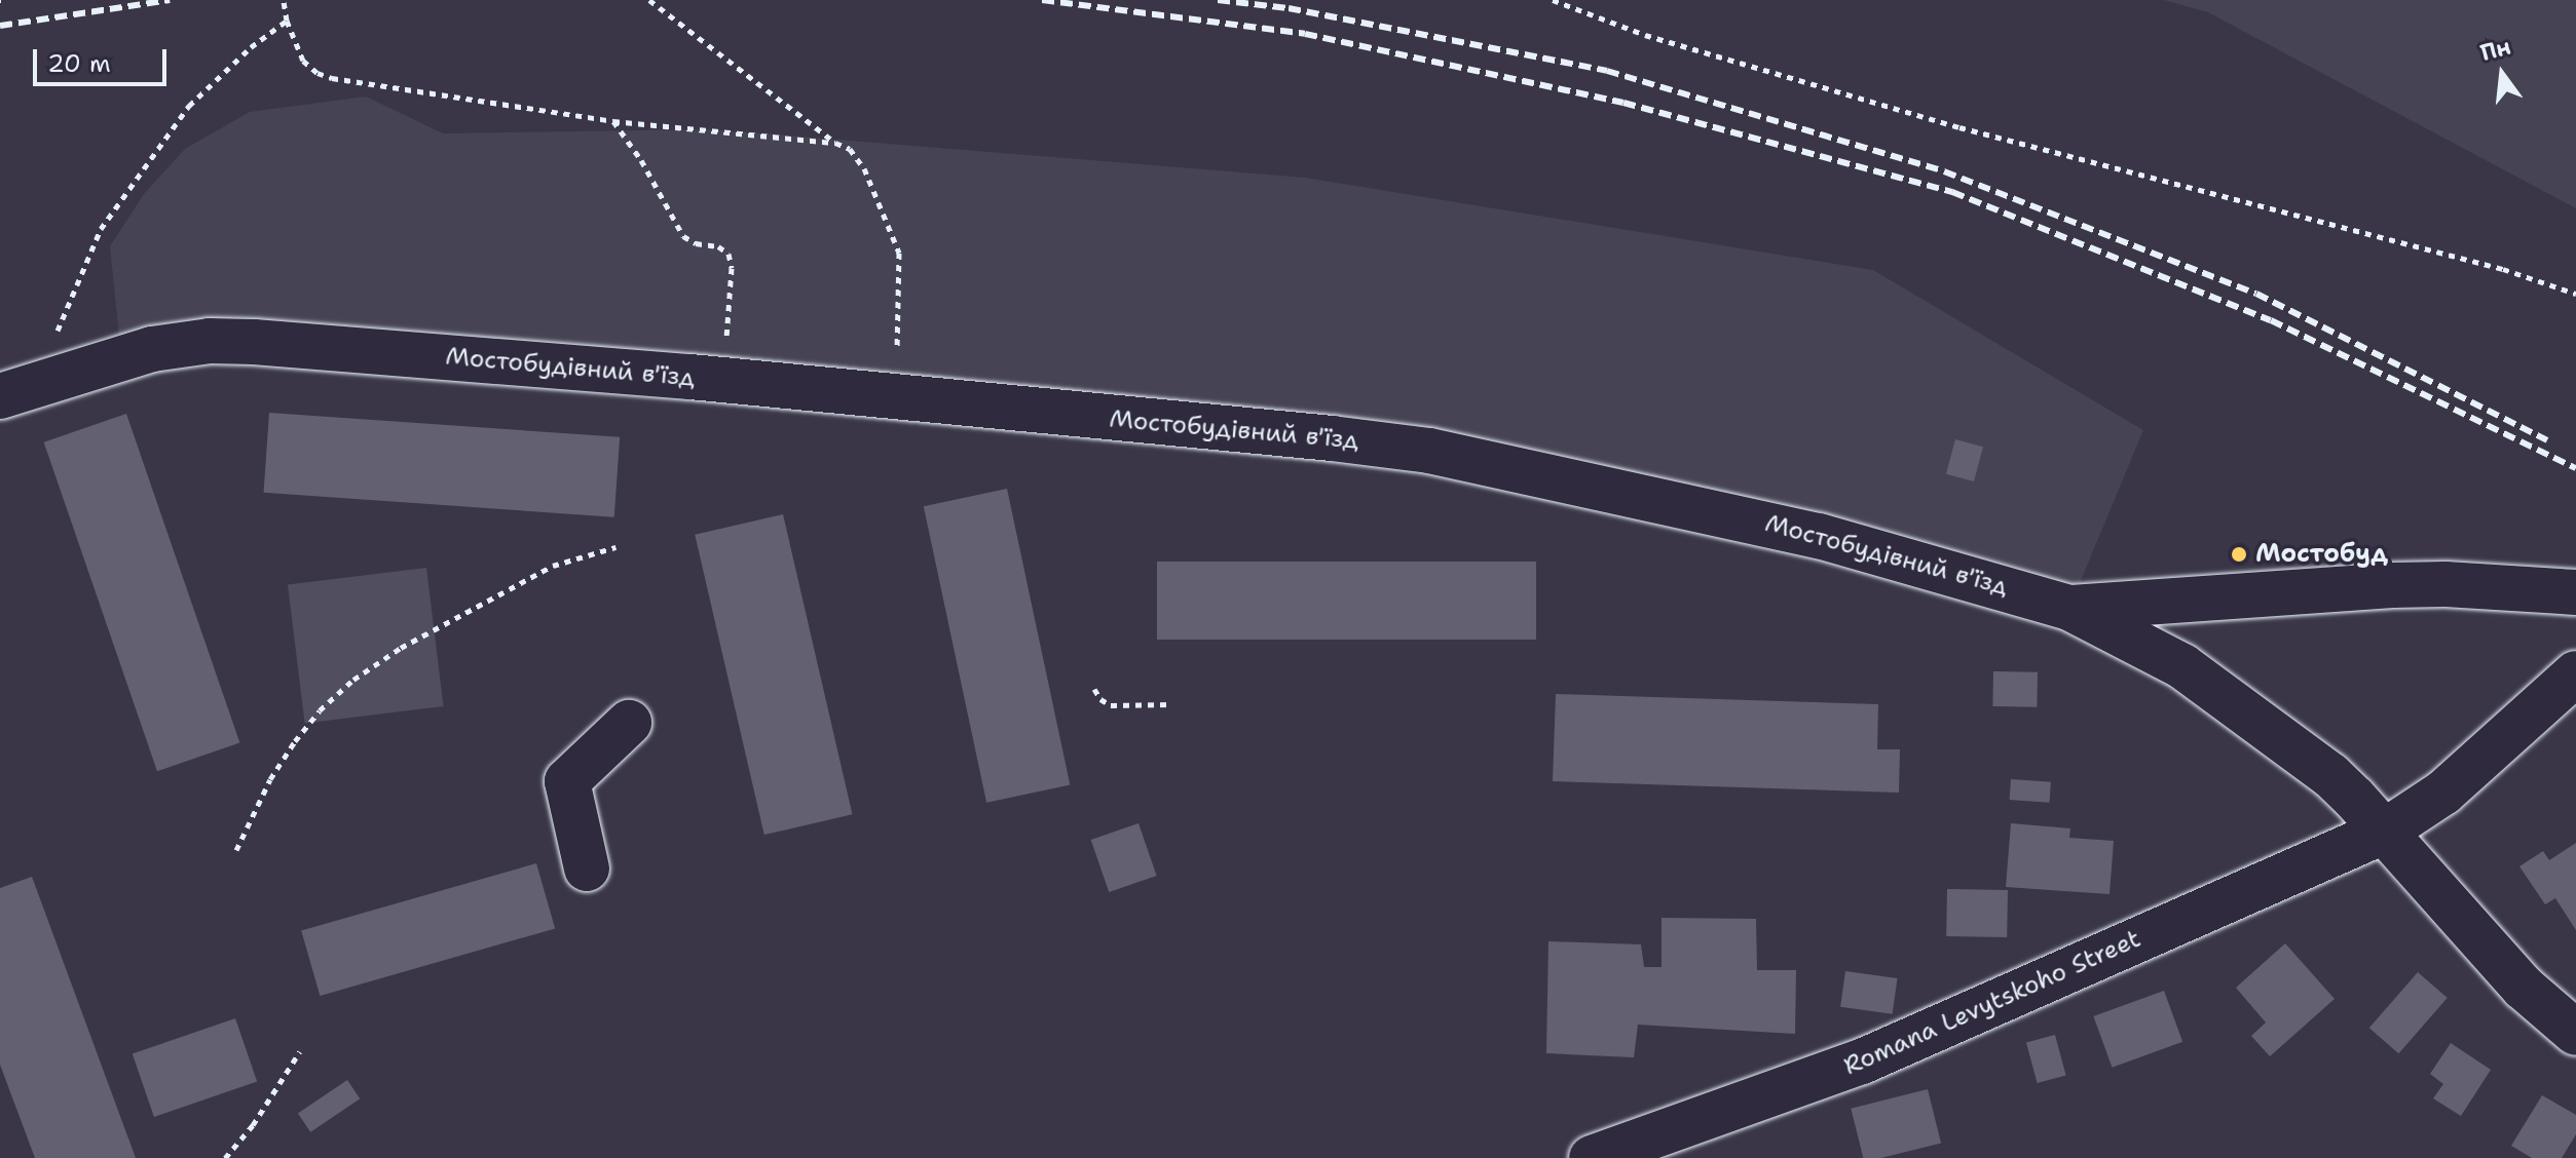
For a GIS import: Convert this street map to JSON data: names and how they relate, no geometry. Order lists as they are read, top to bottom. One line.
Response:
{"streets":{"street":["Мостобудівний в'їзд","Romana Levytskoho Street"]},"crossings":[["Мостобудівний в'їзд","Romana Levytskoho Street"]],"places":["Мостобуд"],"scale_bar":"20 m","north":"top"}
